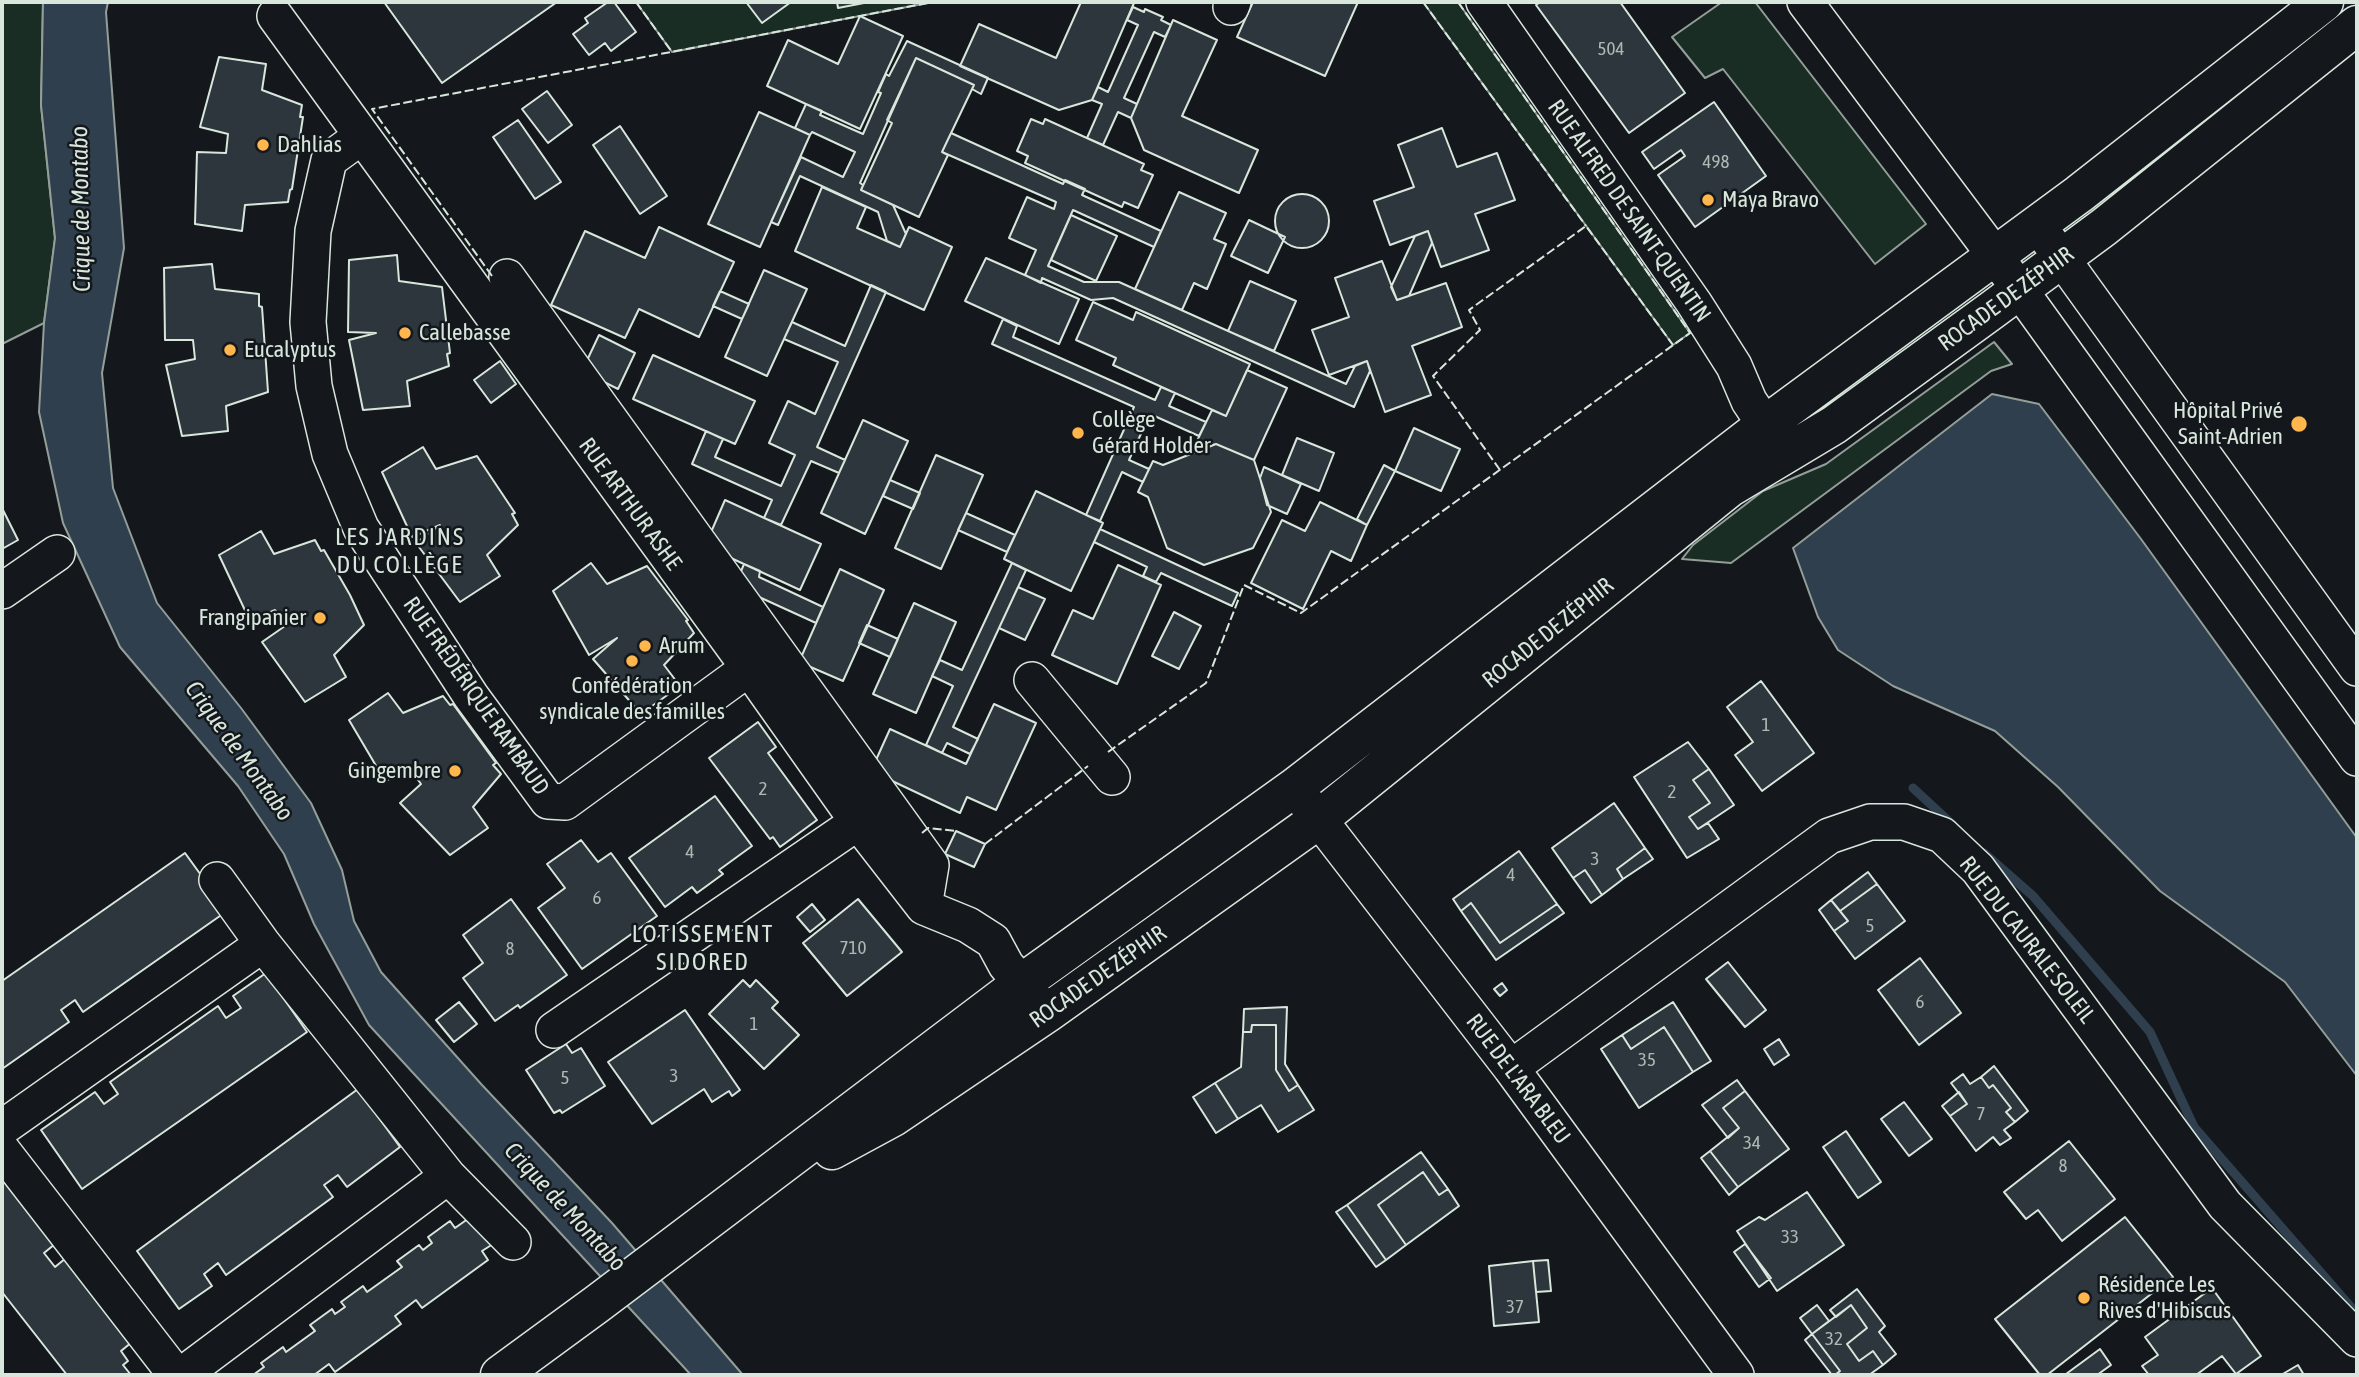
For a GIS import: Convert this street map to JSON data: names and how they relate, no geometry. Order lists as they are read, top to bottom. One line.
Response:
{"streets":{"main road":["ROCADE DE ZÉPHIR"],"street":["RUE ALFRED DE SAINT-QUENTIN","RUE ARTHUR ASHE","RUE FRÉDÉRIQUE RAMBAUD","RUE DU CAURALE SOLEIL","RUE DE L'ARA BLEU"]},"crossings":[["RUE ALFRED DE SAINT-QUENTIN","ROCADE DE ZÉPHIR"],["ROCADE DE ZÉPHIR","RUE ARTHUR ASHE"],["ROCADE DE ZÉPHIR","RUE DE L'ARA BLEU"],["RUE ARTHUR ASHE","RUE FRÉDÉRIQUE RAMBAUD"],["RUE DU CAURALE SOLEIL","RUE DE L'ARA BLEU"]],"districts":["LES JARDINS DU COLLÈGE","LOTISSEMENT SIDORED"],"water":["Crique de Montabo"],"places":["Dahlias","Maya Bravo","Callebasse","Eucalyptus","Hôpital Privé Saint-Adrien","Collège Gérard Holder","Frangipanier","Arum","Confédération syndicale des familles","Gingembre","Résidence Les Rives d'Hibiscus"],"house_numbers":["504","498","1","2","2","4","3","4","6","5","710","8","6","1","35","3","5","7","34","8","33","37","32"]}
